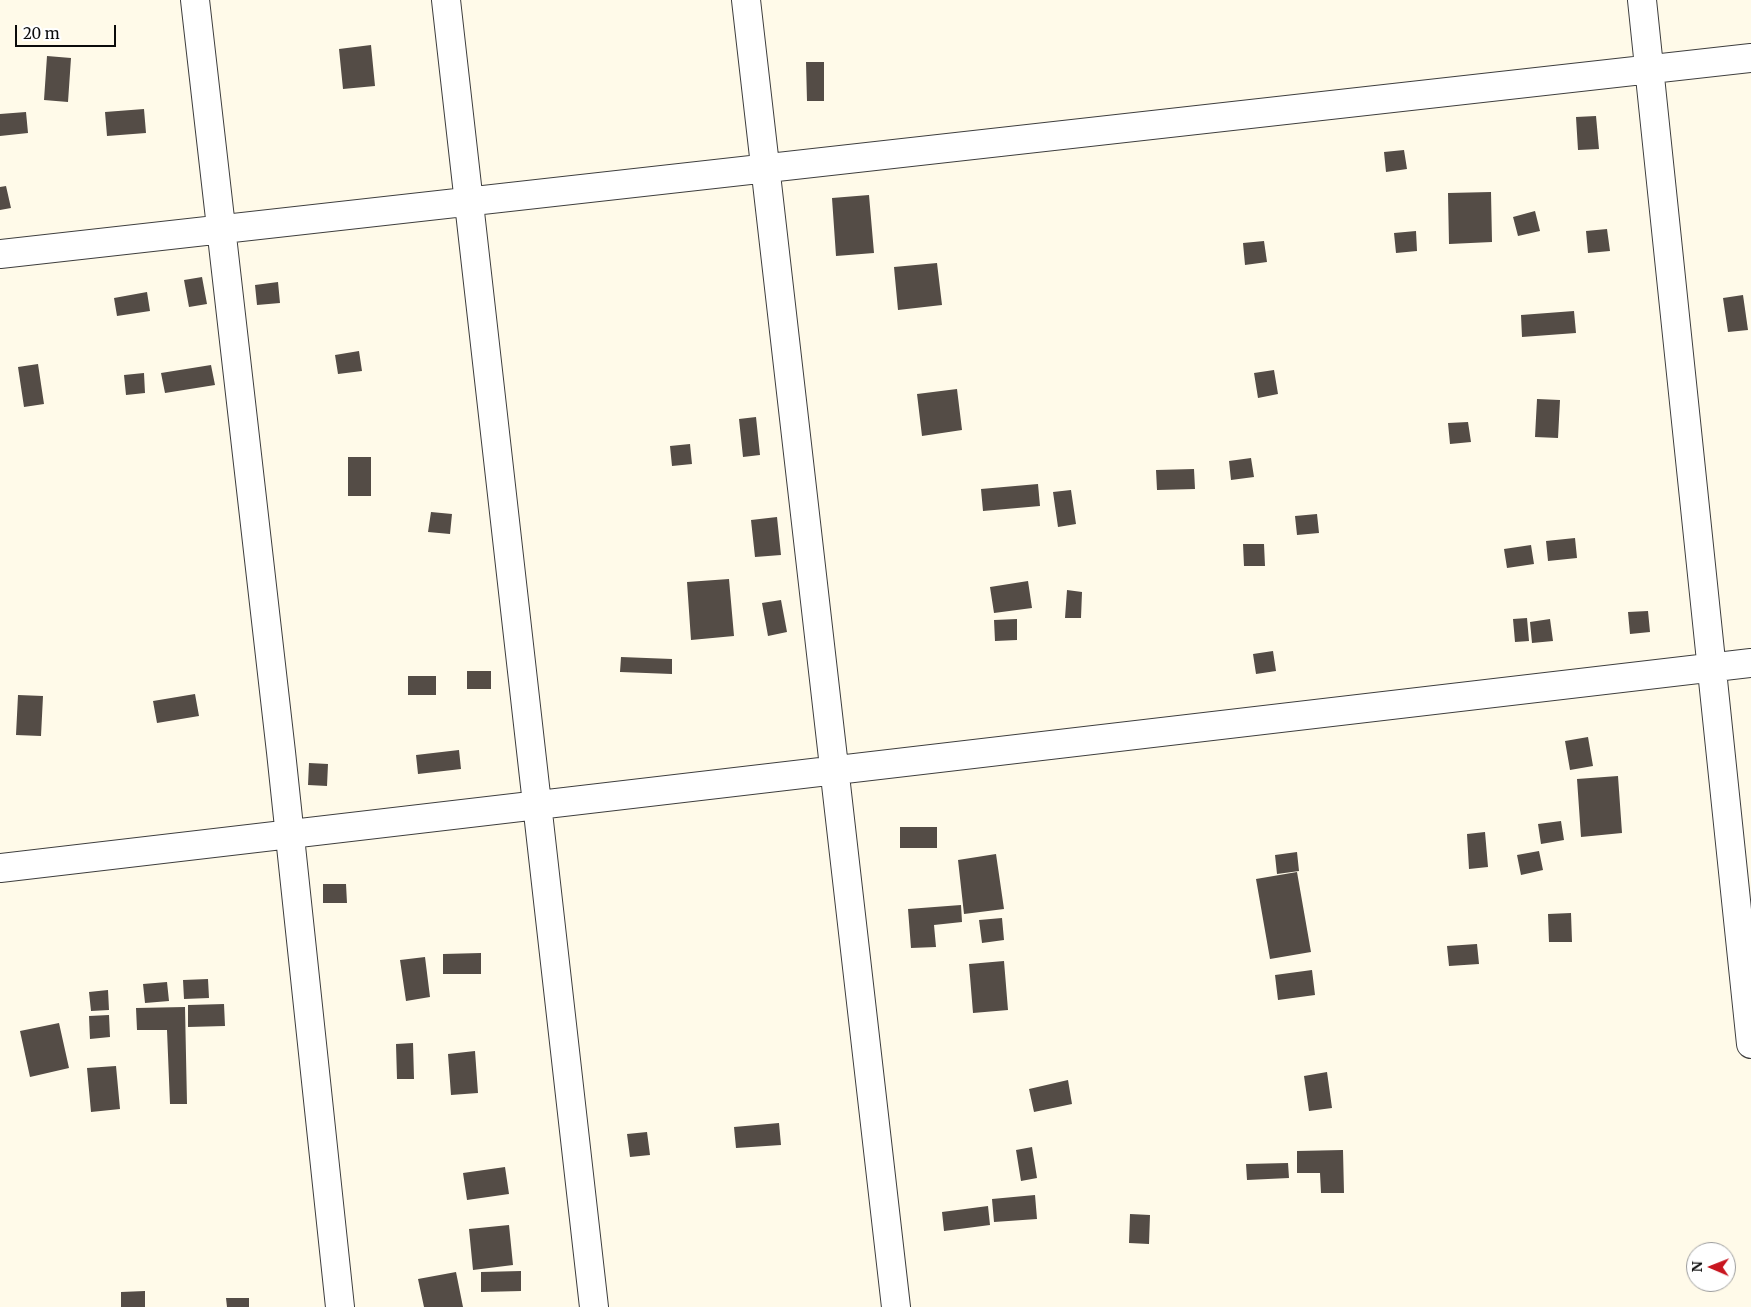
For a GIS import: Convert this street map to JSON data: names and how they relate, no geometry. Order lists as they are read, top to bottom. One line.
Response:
{"scale_bar":"20 m","north":"left"}
